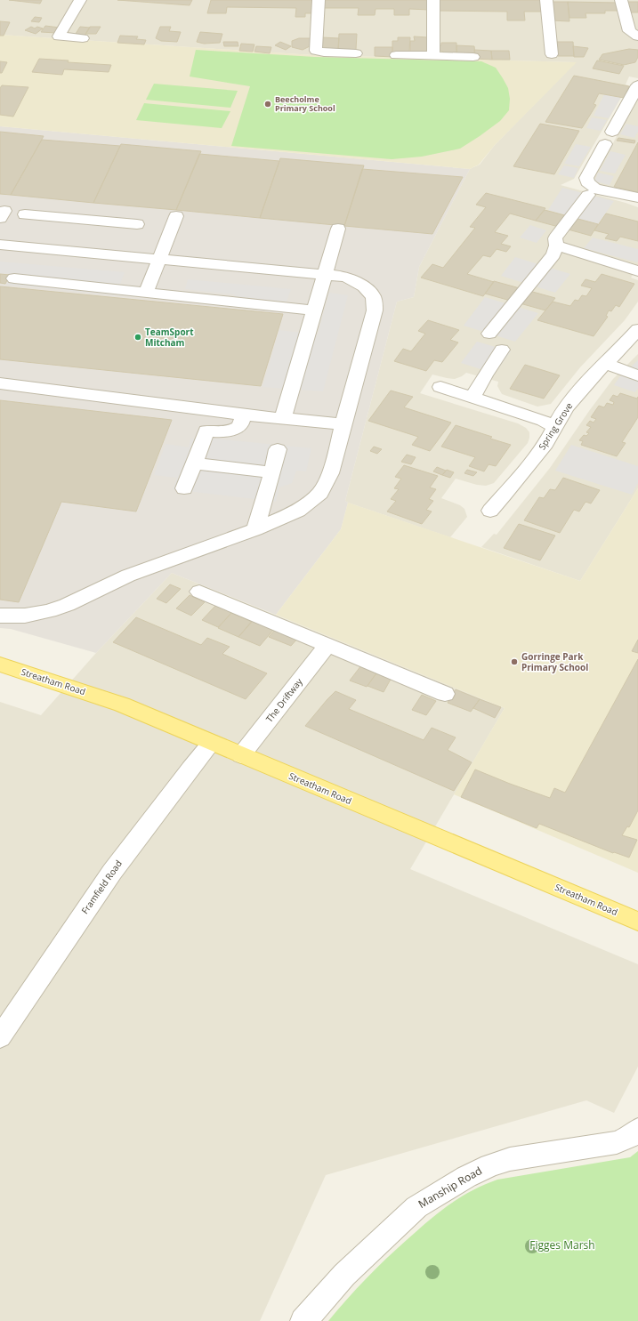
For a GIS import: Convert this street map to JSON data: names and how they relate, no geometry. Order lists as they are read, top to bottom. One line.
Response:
{"streets":{"main road":["Streatham Road"],"street":["Spring Grove","The Driftway","Framfield Road","Manship Road"]},"crossings":[["Streatham Road","The Driftway"],["Streatham Road","Framfield Road"]],"parks":["Figges Marsh"],"places":["Beecholme Primary School","TeamSport Mitcham","Gorringe Park Primary School"]}
